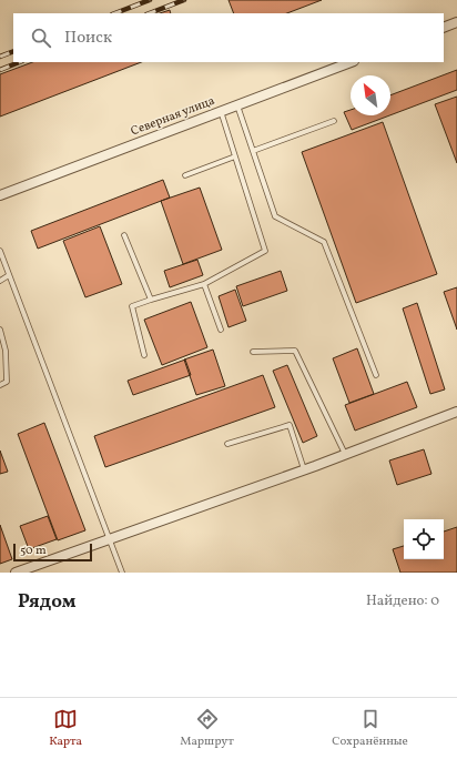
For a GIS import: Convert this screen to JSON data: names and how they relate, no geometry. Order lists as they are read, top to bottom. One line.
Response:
{"streets":{"street":["Северная улица"]},"scale_bar":"50 m","north":"top left","page":{"search":"Поиск","scale":"50 m","heading":["Рядом","Найдено: 0"],"nav":["Карта","Маршрут","Сохранённые"]}}
